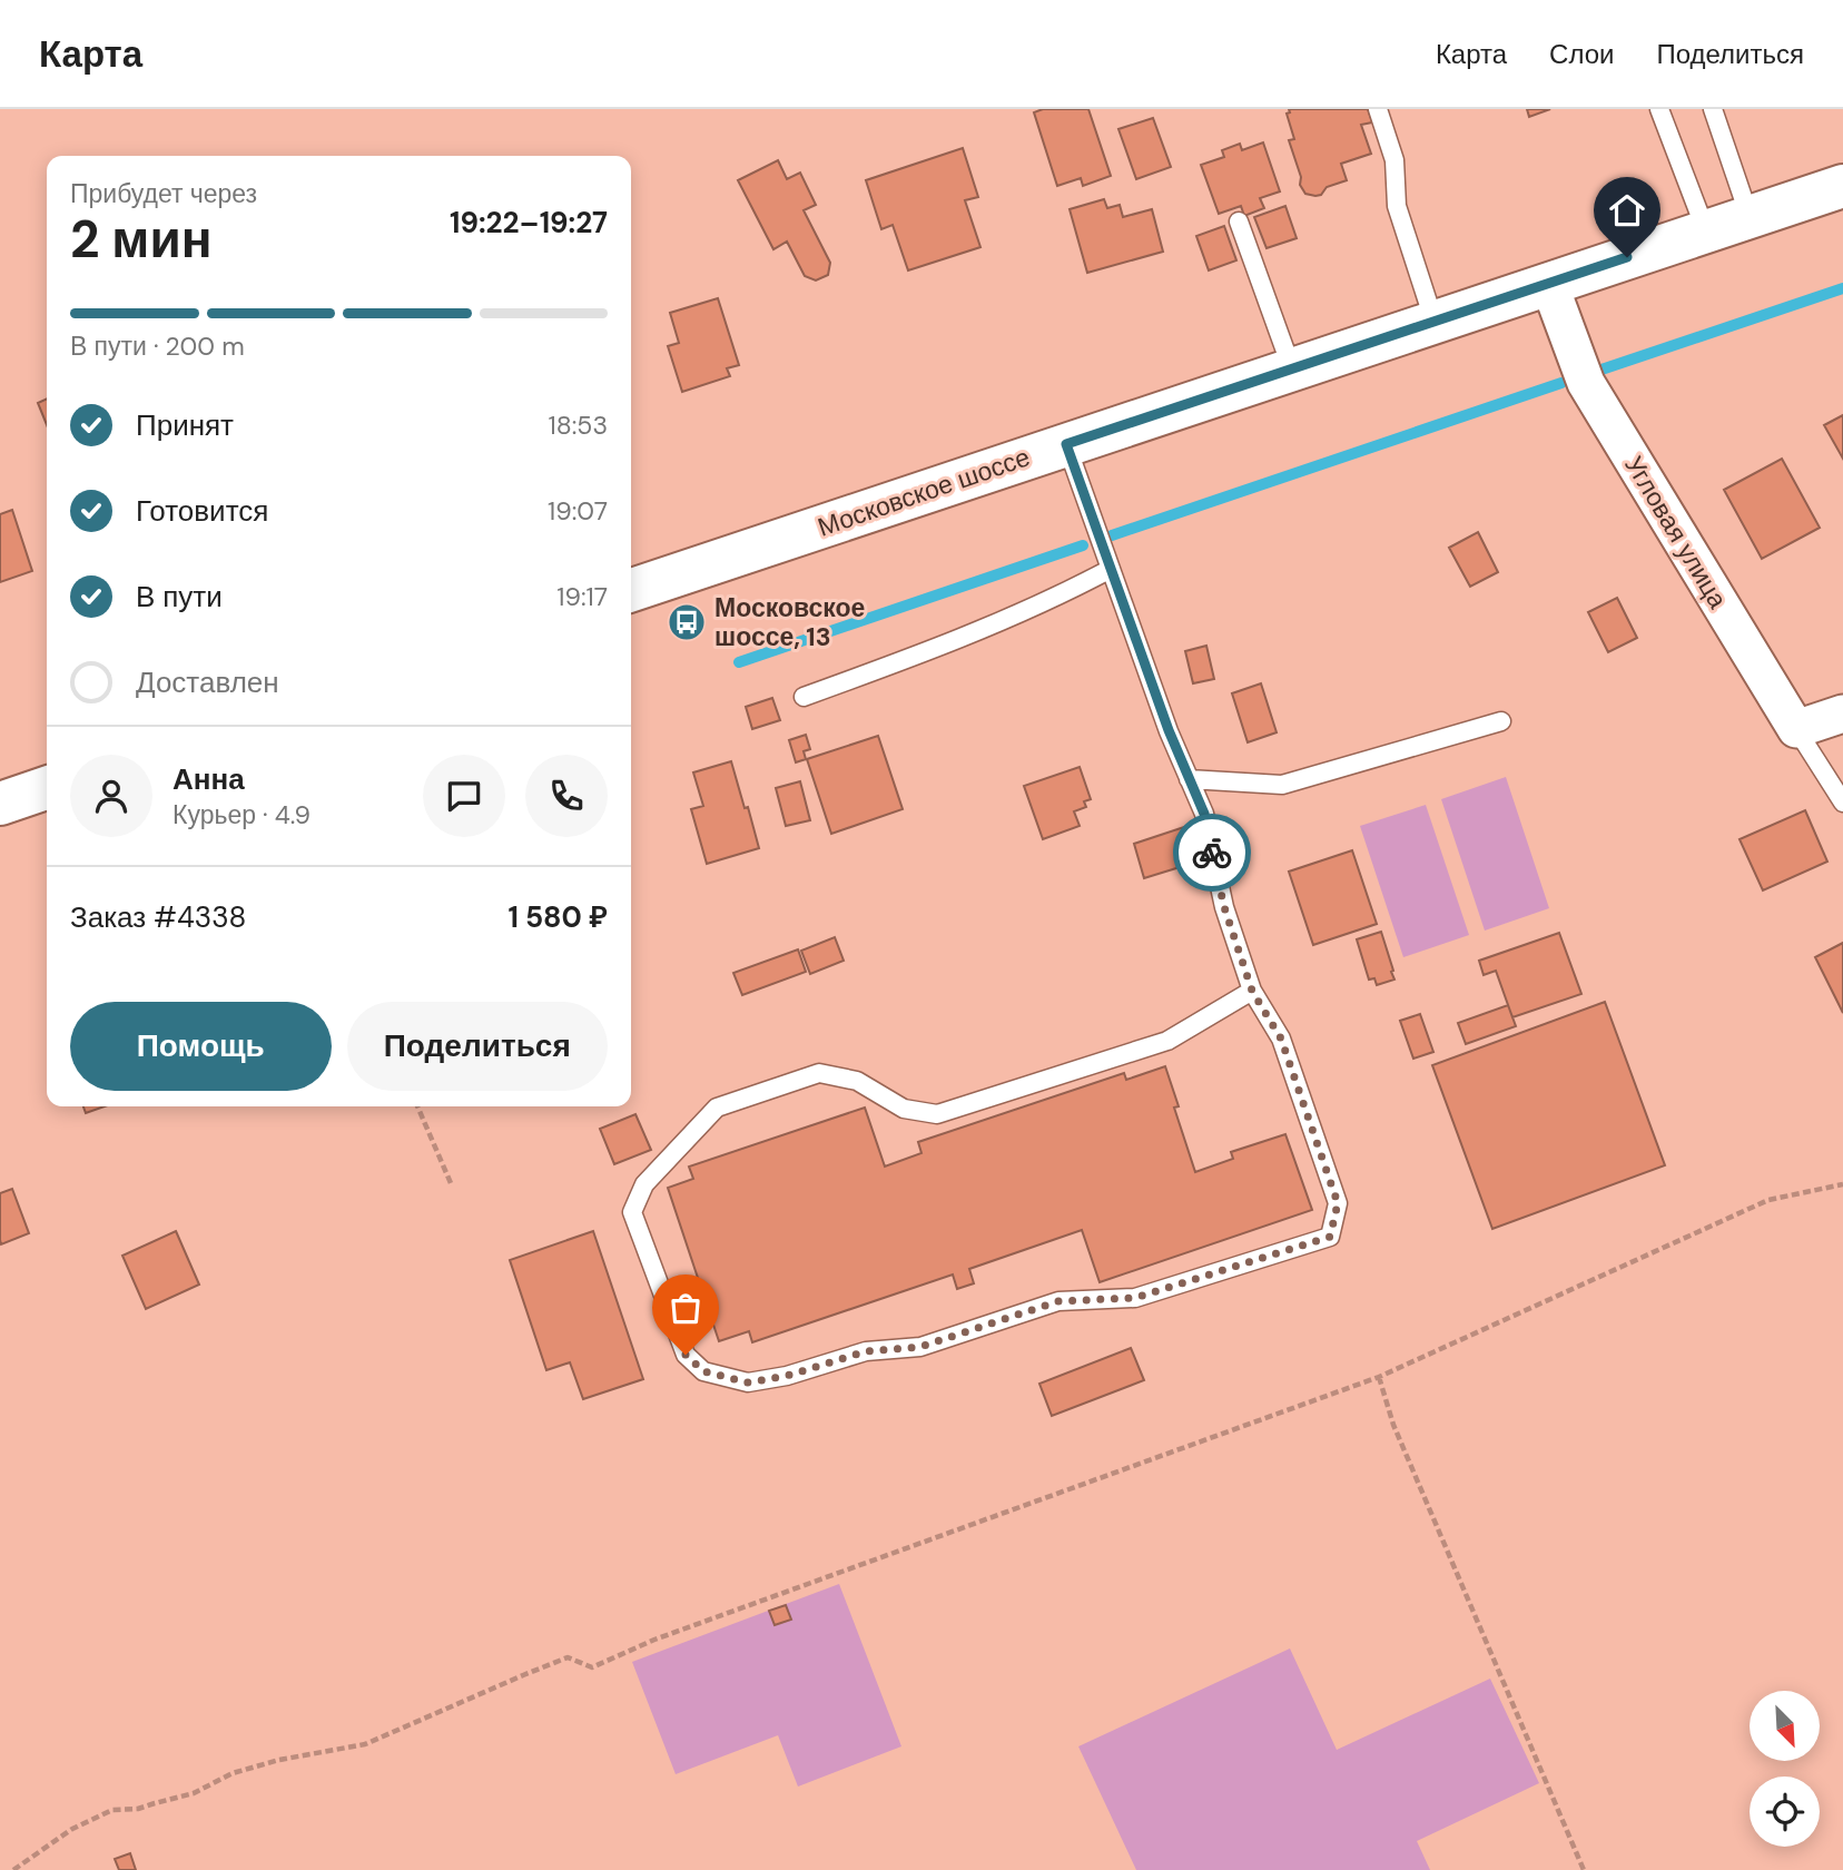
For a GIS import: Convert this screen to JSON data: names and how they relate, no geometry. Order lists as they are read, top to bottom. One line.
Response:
{"streets":{"main road":["Московское шоссе"],"street":["Угловая улица"]},"crossings":[["Московское шоссе","Угловая улица"]],"places":{"bus stop":["Московское шоссе, 13"]},"north":"bottom right","page":{"header":"Карта","nav":["Карта","Слои","Поделиться"],"heading":["2 мин","Прибудет через","19:22–19:27"],"panel":["Анна","Курьер · 4.9","Заказ #4338","1 580 ₽"],"bar":"В пути · 200 m","list":[["Принят","18:53"],["Готовится","19:07"],["В пути","19:17"],"Доставлен"],"buttons":["Помощь","Поделиться"]}}
